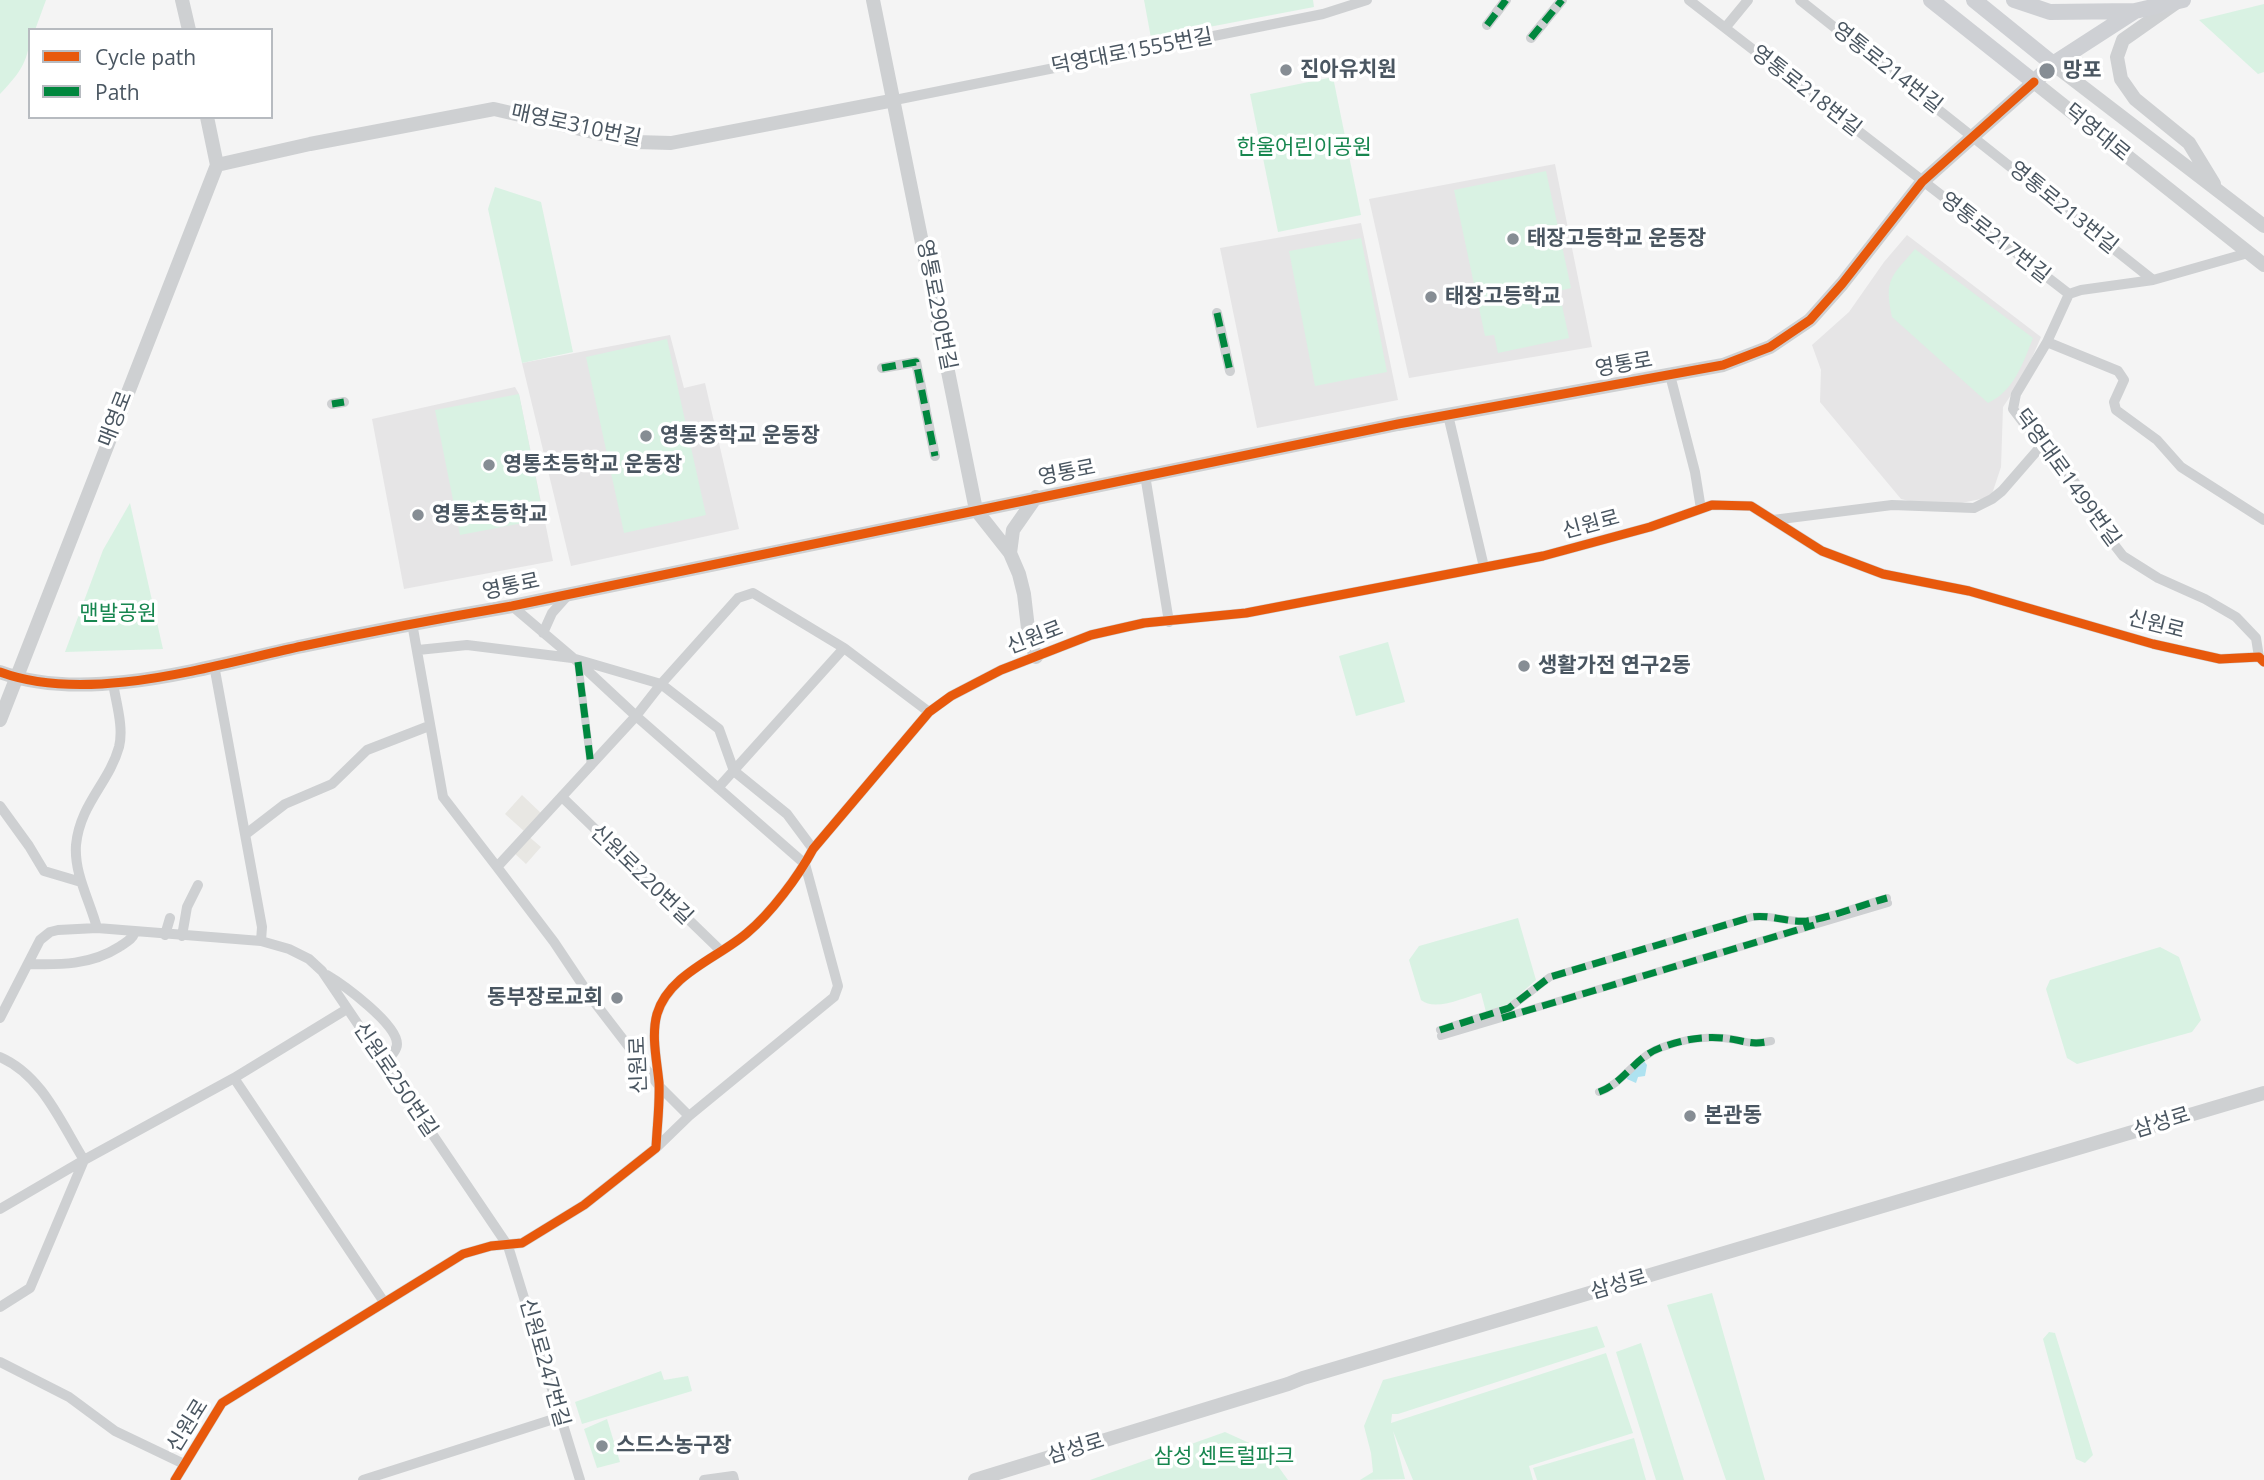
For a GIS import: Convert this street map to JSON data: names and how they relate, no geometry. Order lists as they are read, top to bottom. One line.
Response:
{"streets":{"main road":["덕영대로","영통로"],"street":["덕영대로1555번길","영통로214번길","영통로218번길","매영로310번길","영통로213번길","영통로217번길","영통로290번길","매영로","덕영대로1499번길","신원로","신원로220번길","신원로250번길","삼성로","신원로247번길"]},"crossings":[["덕영대로1555번길","매영로310번길"],["덕영대로1555번길","영통로290번길"],["영통로214번길","영통로213번길"],["영통로214번길","영통로"],["영통로218번길","영통로217번길"],["영통로218번길","영통로"],["매영로310번길","영통로290번길"],["매영로310번길","매영로"],["덕영대로","영통로"],["영통로213번길","영통로"],["영통로217번길","영통로"],["영통로217번길","덕영대로1499번길"],["영통로290번길","영통로"],["영통로","매영로"],["덕영대로1499번길","신원로"],["신원로","신원로220번길"],["신원로","신원로250번길"],["신원로","신원로247번길"],["신원로250번길","신원로247번길"]],"parks":["한울어린이공원","맨발공원","삼성 센트럴파크"],"places":["진아유치원","망포","태장고등학교 운동장","태장고등학교","영통중학교 운동장","영통초등학교 운동장","영통초등학교","생활가전 연구2동","동부장로교회","본관동","스드스농구장"],"legend":["Cycle path","Path"]}
